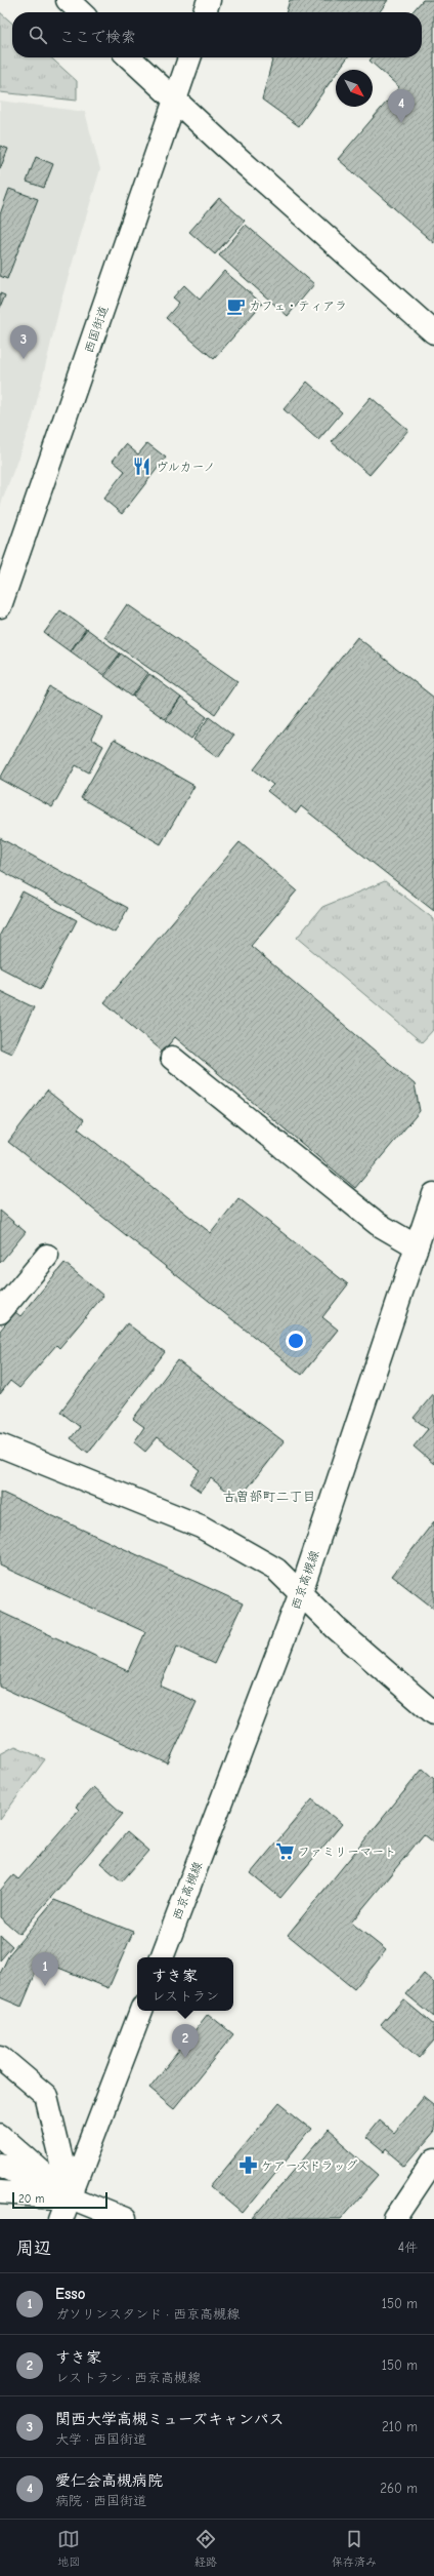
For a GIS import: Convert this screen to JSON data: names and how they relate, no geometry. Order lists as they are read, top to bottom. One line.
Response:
{"streets":{"street":["西国街道","西京高槻線"]},"districts":["古曽部町二丁目"],"places":{"cafe":["カフェ・ティアラ"],"restaurant":["ヴルカーノ"],"supermarket":["ファミリーマート"],"pharmacy":["ケアーズドラッグ"]},"scale_bar":"20 m","north":"bottom right","page":{"search":"ここで検索","pins":["4","3","1","2"],"popup":["すき家","レストラン"],"scale":"20 m","heading":["周辺","4件"],"list":[{"mark":"1","name":"Esso","note":"ガソリンスタンド · 西京高槻線","value":"150 m"},{"mark":"2","name":"すき家","note":"レストラン · 西京高槻線","value":"150 m"},{"mark":"3","name":"関西大学高槻ミューズキャンパス","note":"大学 · 西国街道","value":"210 m"},{"mark":"4","name":"愛仁会高槻病院","note":"病院 · 西国街道","value":"260 m"}],"nav":["地図","経路","保存済み"]}}
